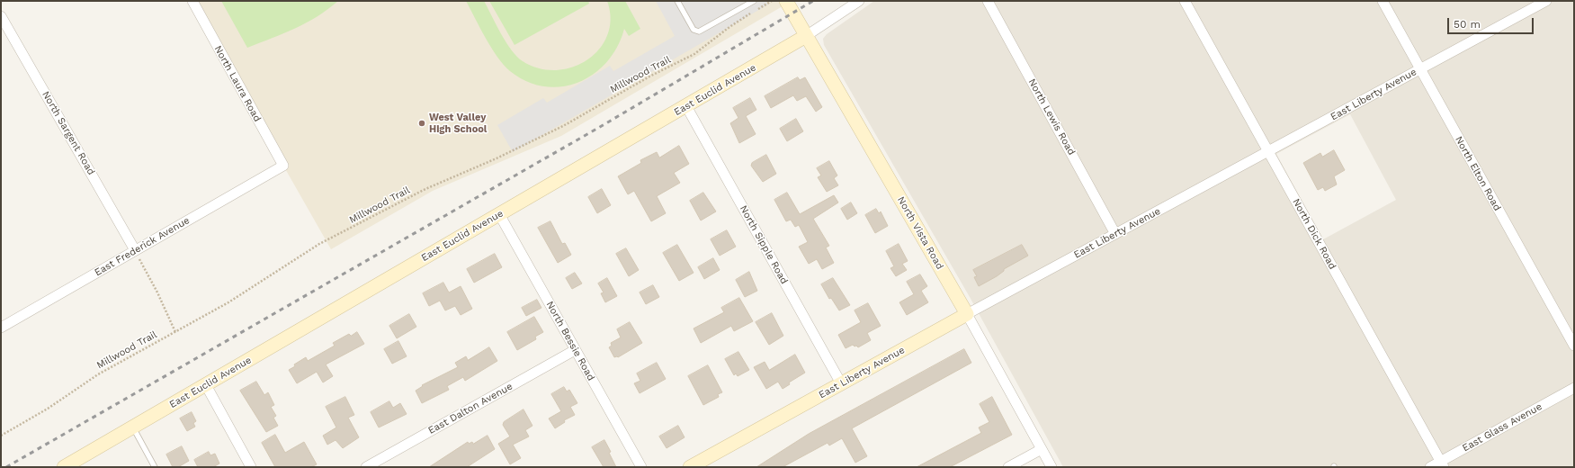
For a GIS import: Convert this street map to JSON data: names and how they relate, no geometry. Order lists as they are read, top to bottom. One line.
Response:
{"streets":{"street":["North Laura Road","East Euclid Avenue","East Liberty Avenue","North Lewis Road","North Sargent Road","North Elton Road","North Vista Road","North Dick Road","North Sipple Road","East Frederick Avenue","North Bessie Road","East Dalton Avenue","East Glass Avenue"],"path":["Millwood Trail"]},"crossings":[["North Laura Road","East Frederick Avenue"],["East Euclid Avenue","North Vista Road"],["East Euclid Avenue","North Sipple Road"],["East Euclid Avenue","North Bessie Road"],["East Liberty Avenue","North Lewis Road"],["East Liberty Avenue","North Elton Road"],["East Liberty Avenue","North Vista Road"],["East Liberty Avenue","North Dick Road"],["East Liberty Avenue","North Sipple Road"],["North Sargent Road","East Frederick Avenue"],["North Dick Road","East Glass Avenue"],["North Bessie Road","East Dalton Avenue"]],"places":["West Valley High School"],"scale_bar":"50 m"}
